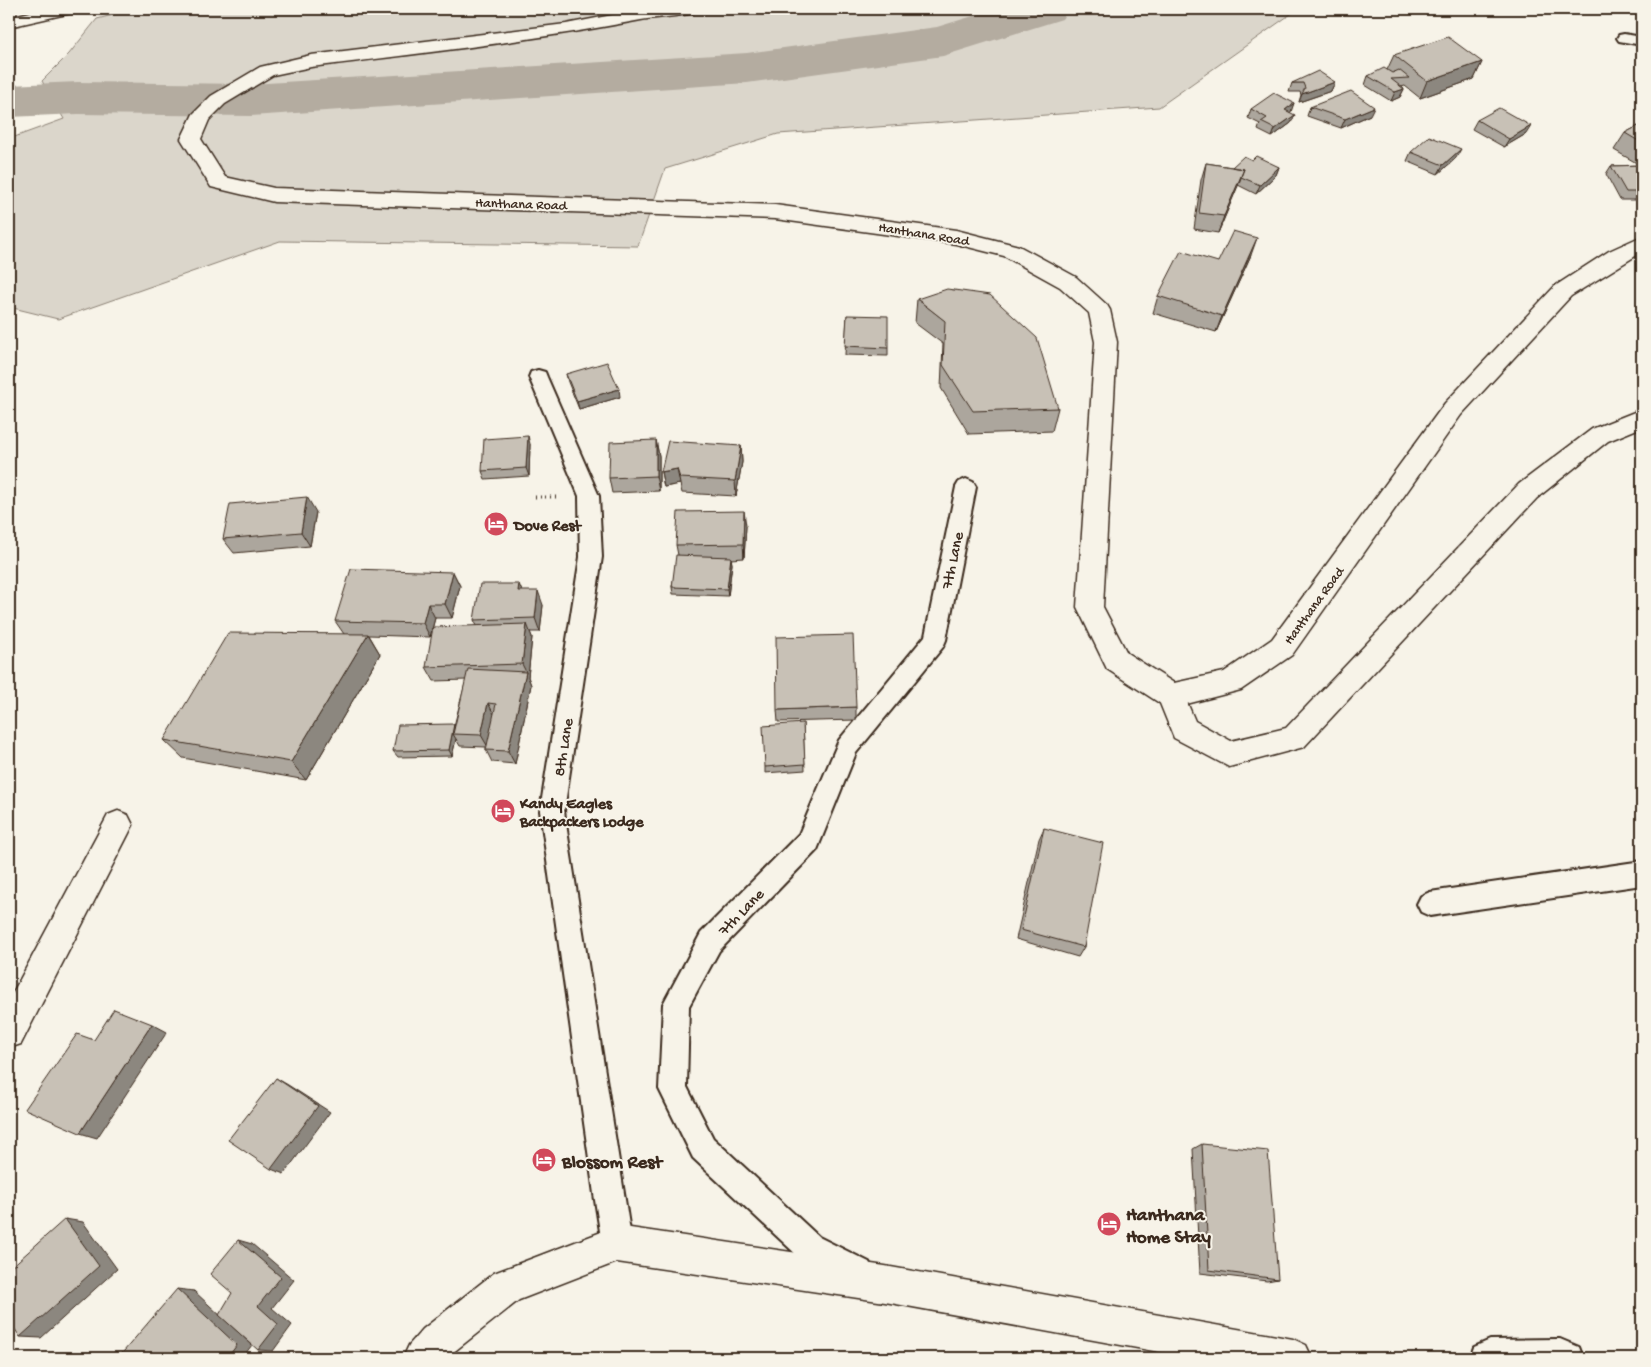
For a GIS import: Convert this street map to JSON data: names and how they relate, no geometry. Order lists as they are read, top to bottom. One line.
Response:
{"streets":{"street":["Hanthana Road"],"lane":["7th Lane","8th Lane"]},"places":{"hotel":["Dove Rest","Kandy Eagles Backpackers Lodge","Blossom Rest","Hanthana Home Stay"]}}
